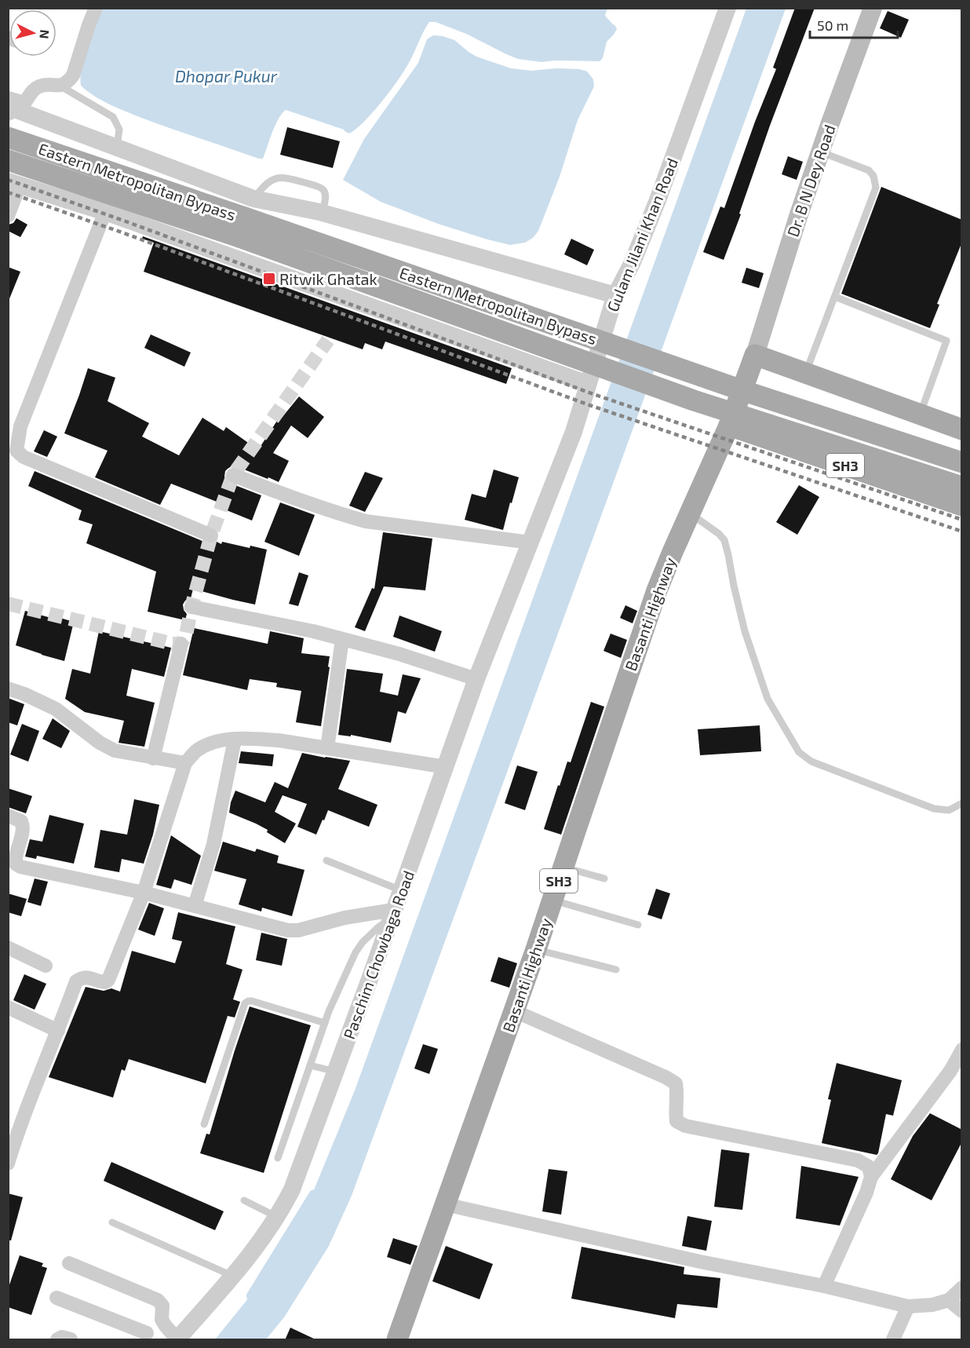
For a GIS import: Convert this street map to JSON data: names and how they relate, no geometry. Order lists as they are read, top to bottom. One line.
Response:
{"streets":{"main road":["Dr. B N Dey Road","Eastern Metropolitan Bypass","SH3","Basanti Highway"],"street":["Gulam Jilani Khan Road","Paschim Chowbaga Road"]},"crossings":[["Dr. B N Dey Road","SH3"],["Gulam Jilani Khan Road","Paschim Chowbaga Road"],["SH3","Basanti Highway"]],"water":["Dhopar Pukur"],"places":{"transit":["Ritwik Ghatak"]},"scale_bar":"50 m","north":"right"}
